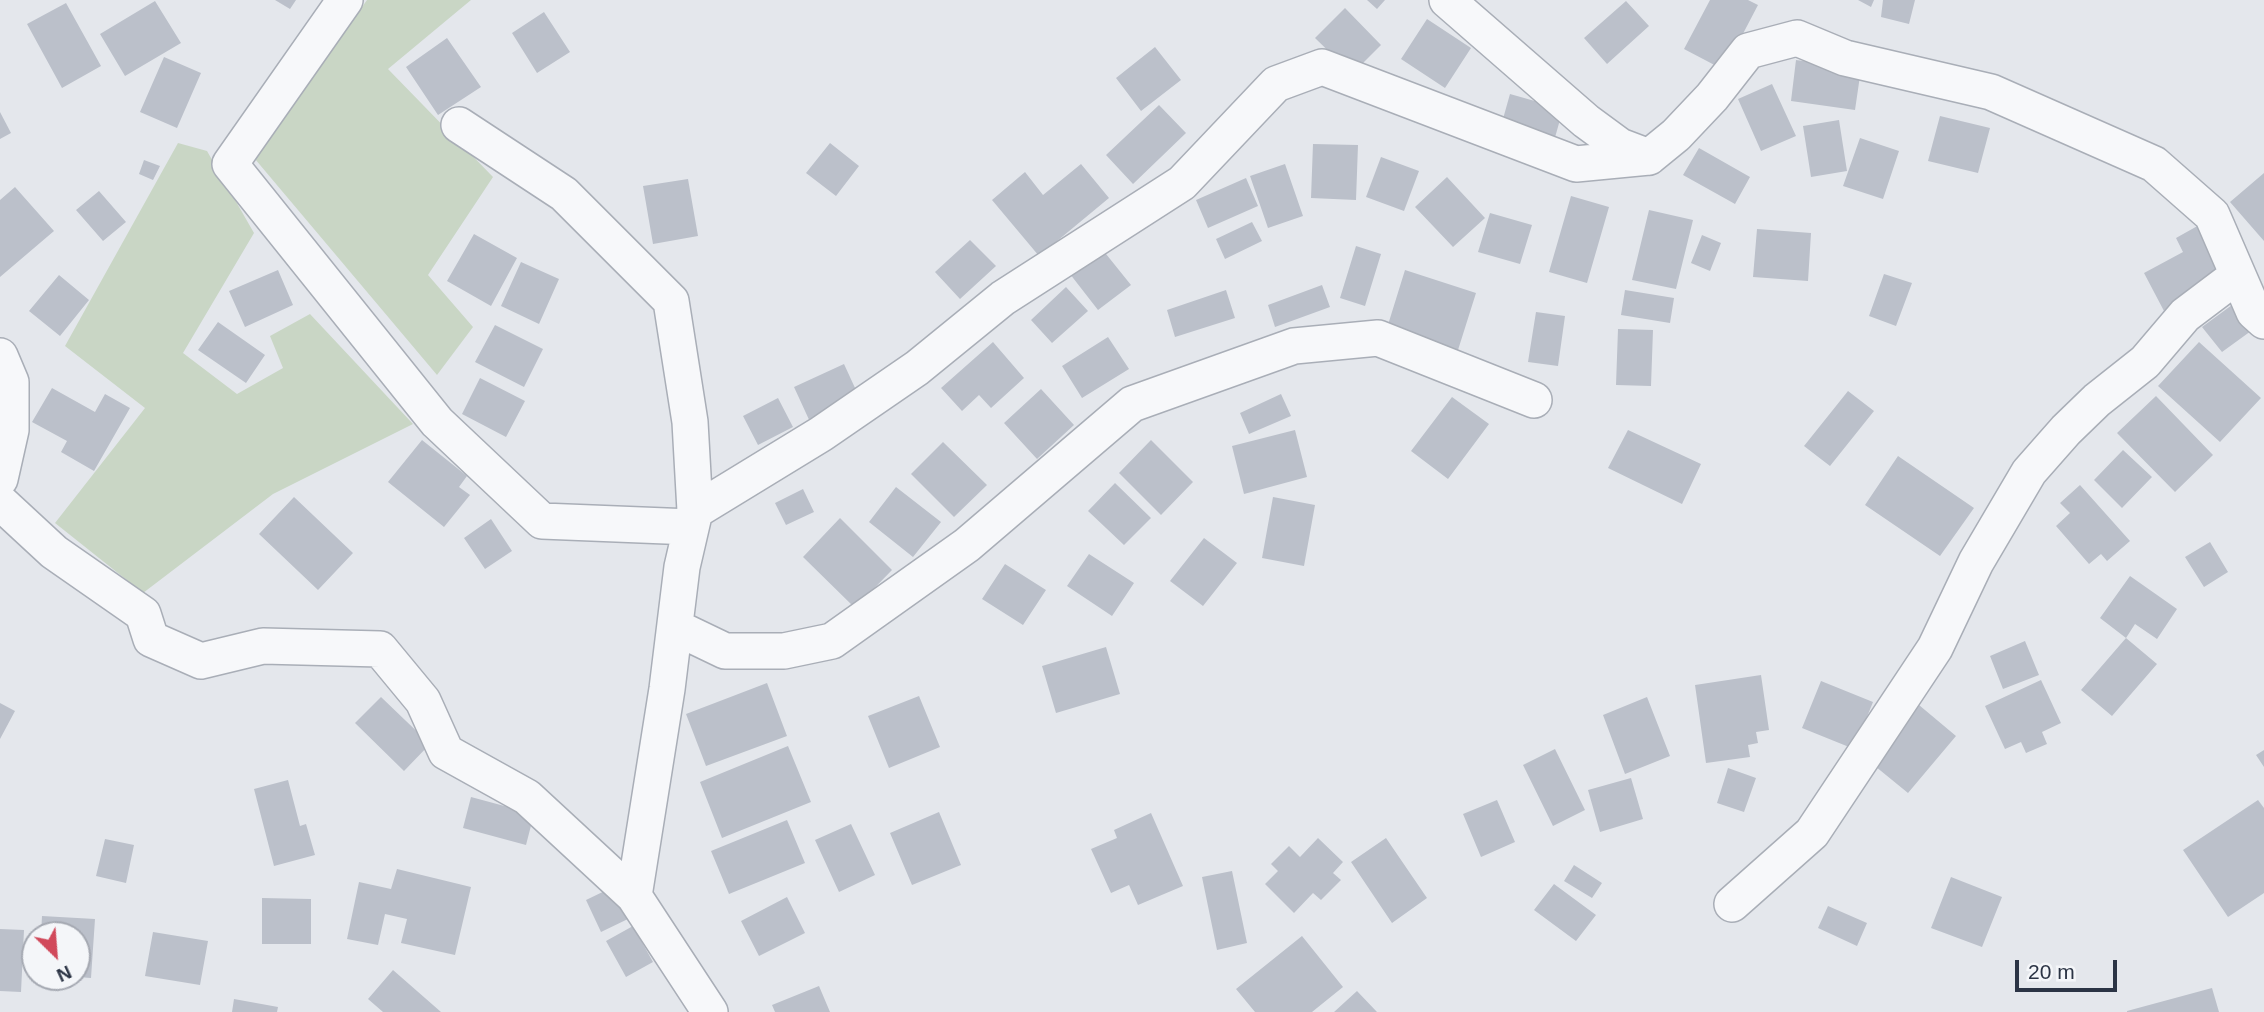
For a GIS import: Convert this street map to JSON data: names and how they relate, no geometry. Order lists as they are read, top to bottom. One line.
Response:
{"scale_bar":"20 m","north":"bottom right"}
